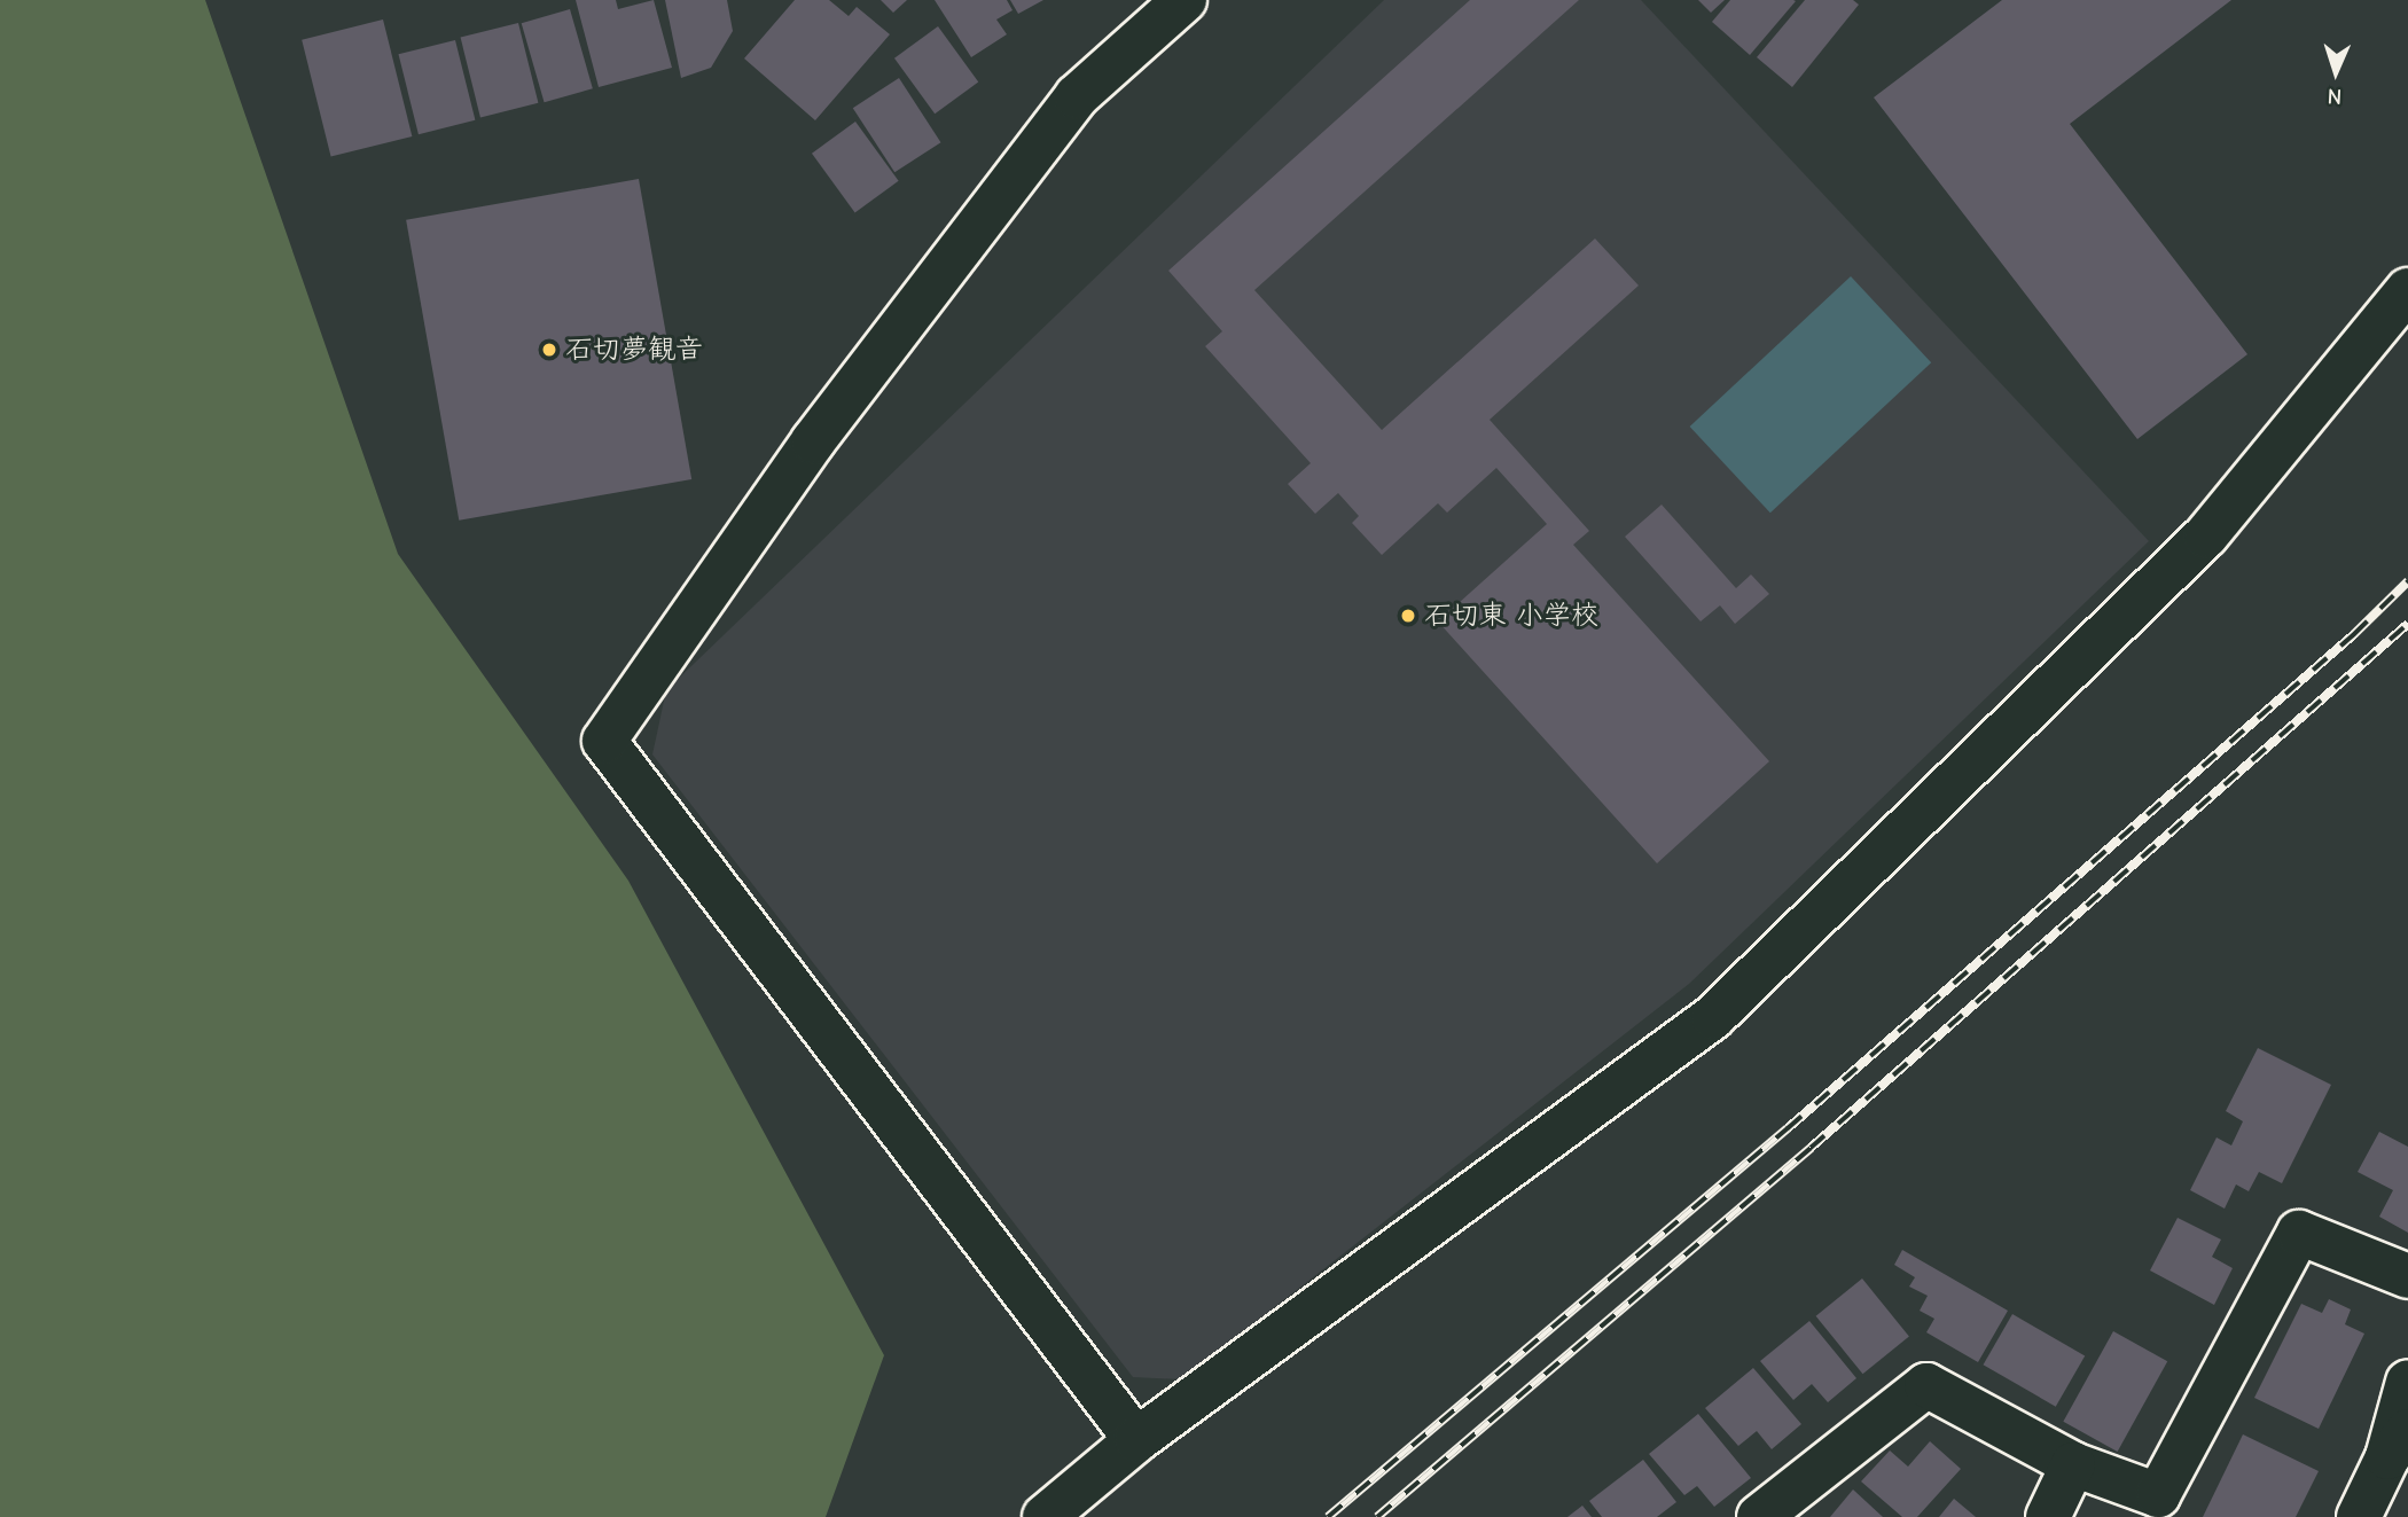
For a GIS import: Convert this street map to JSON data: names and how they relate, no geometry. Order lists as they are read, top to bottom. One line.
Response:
{"places":["石切夢観音","石切東 小学校"],"north":"bottom"}
